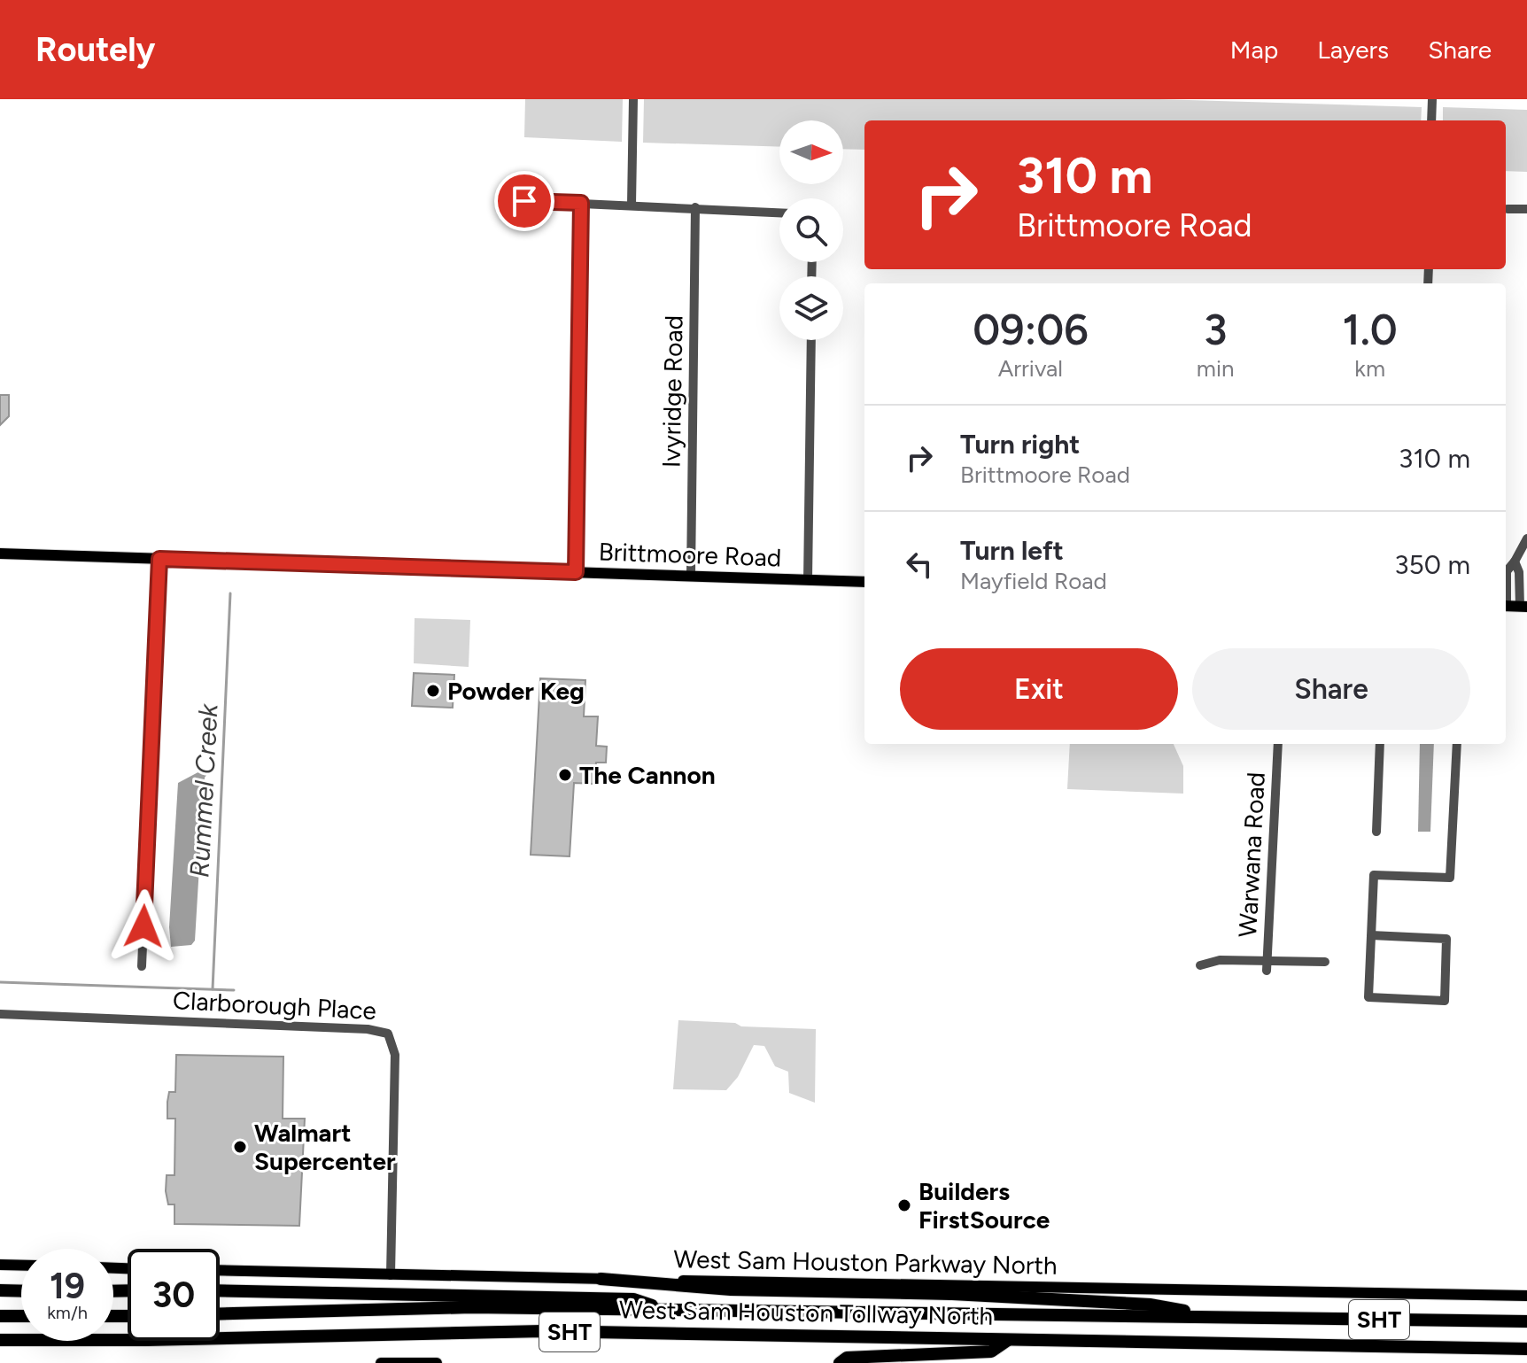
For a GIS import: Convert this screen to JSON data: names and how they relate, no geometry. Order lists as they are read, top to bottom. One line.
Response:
{"streets":{"highway":["West Sam Houston Tollway North","SHT"],"main road":["Brittmoore Road","West Sam Houston Parkway North"],"street":["Ivyridge Road","Warwana Road","Clarborough Place"]},"crossings":[["Ivyridge Road","Brittmoore Road"],["Clarborough Place","West Sam Houston Parkway North"]],"water":["Rummel Creek"],"places":["Powder Keg","The Cannon","Walmart Supercenter","Builders FirstSource"],"north":"right","page":{"header":"Routely","nav":["Map","Layers","Share"],"turn":["310 m","Brittmoore Road"],"eta":["09:06","Arrival","3","min","1.0","km"],"list":[{"name":"Turn right","note":"Brittmoore Road","value":"310 m"},{"name":"Turn left","note":"Mayfield Road","value":"350 m"}],"buttons":["Exit","Share"],"speed":"19 km/h","limit":"30"}}
